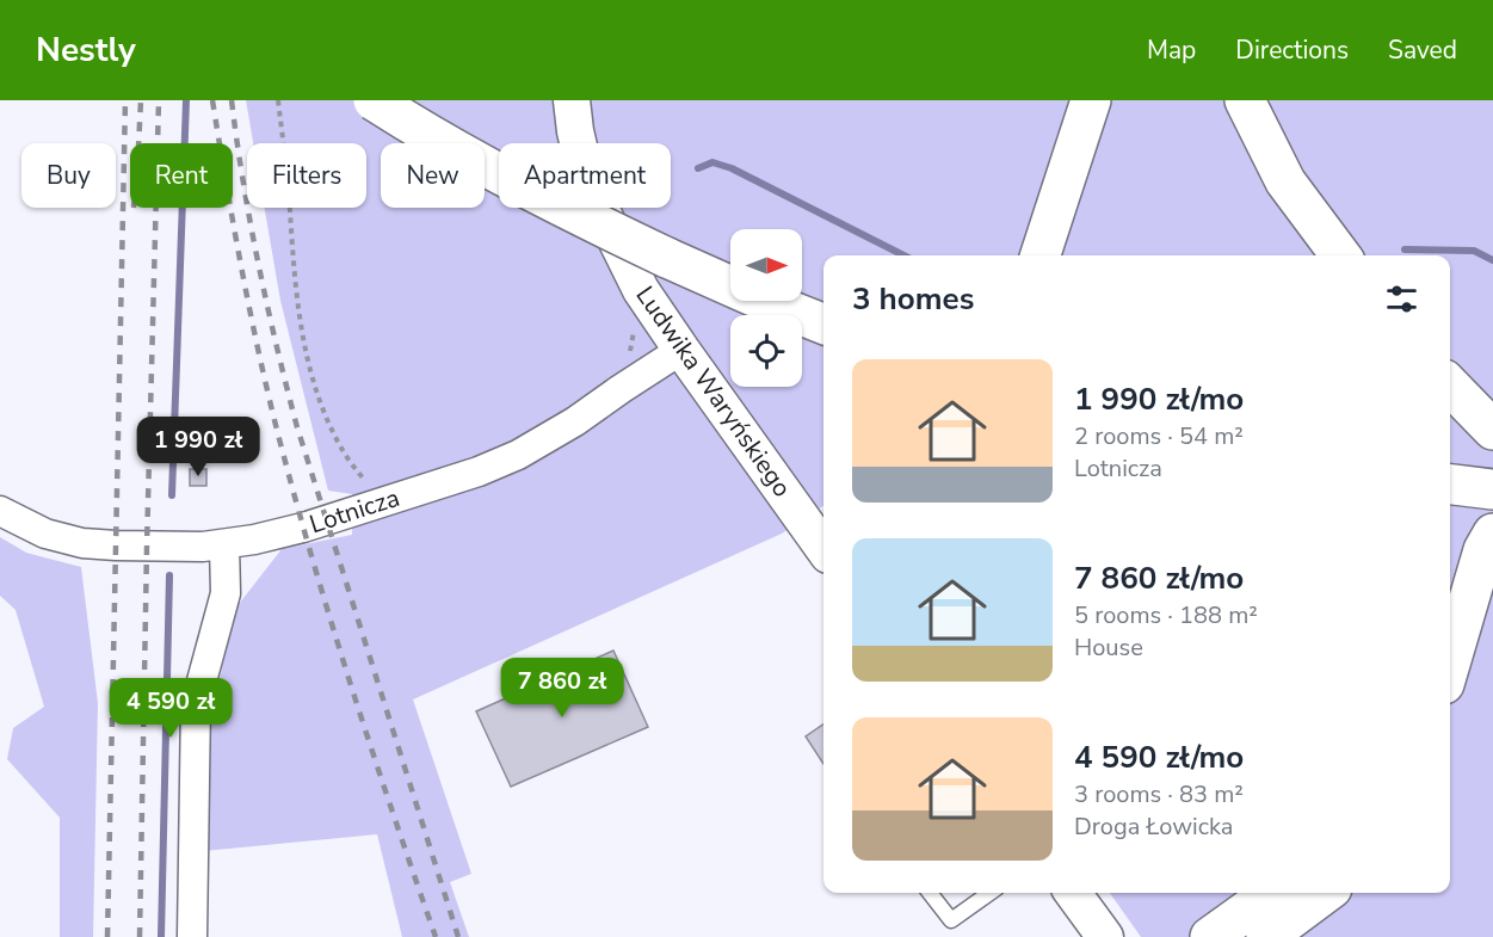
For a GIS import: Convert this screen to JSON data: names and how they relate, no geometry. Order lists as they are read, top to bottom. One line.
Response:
{"streets":{"street":["Ludwika Waryńskiego","Lotnicza"]},"crossings":[["Ludwika Waryńskiego","Lotnicza"]],"north":"right","page":{"header":"Nestly","nav":["Map","Directions","Saved"],"chip":["Buy","Rent","Filters","New","Apartment"],"heading":"3 homes","list":[{"name":"1 990 zł/mo","note":"2 rooms · 54 m² · Lotnicza"},{"name":"7 860 zł/mo","note":"5 rooms · 188 m² · House"},{"name":"4 590 zł/mo","note":"3 rooms · 83 m² · Droga Łowicka"}],"price":["1 990 zł","7 860 zł","4 590 zł"]}}
